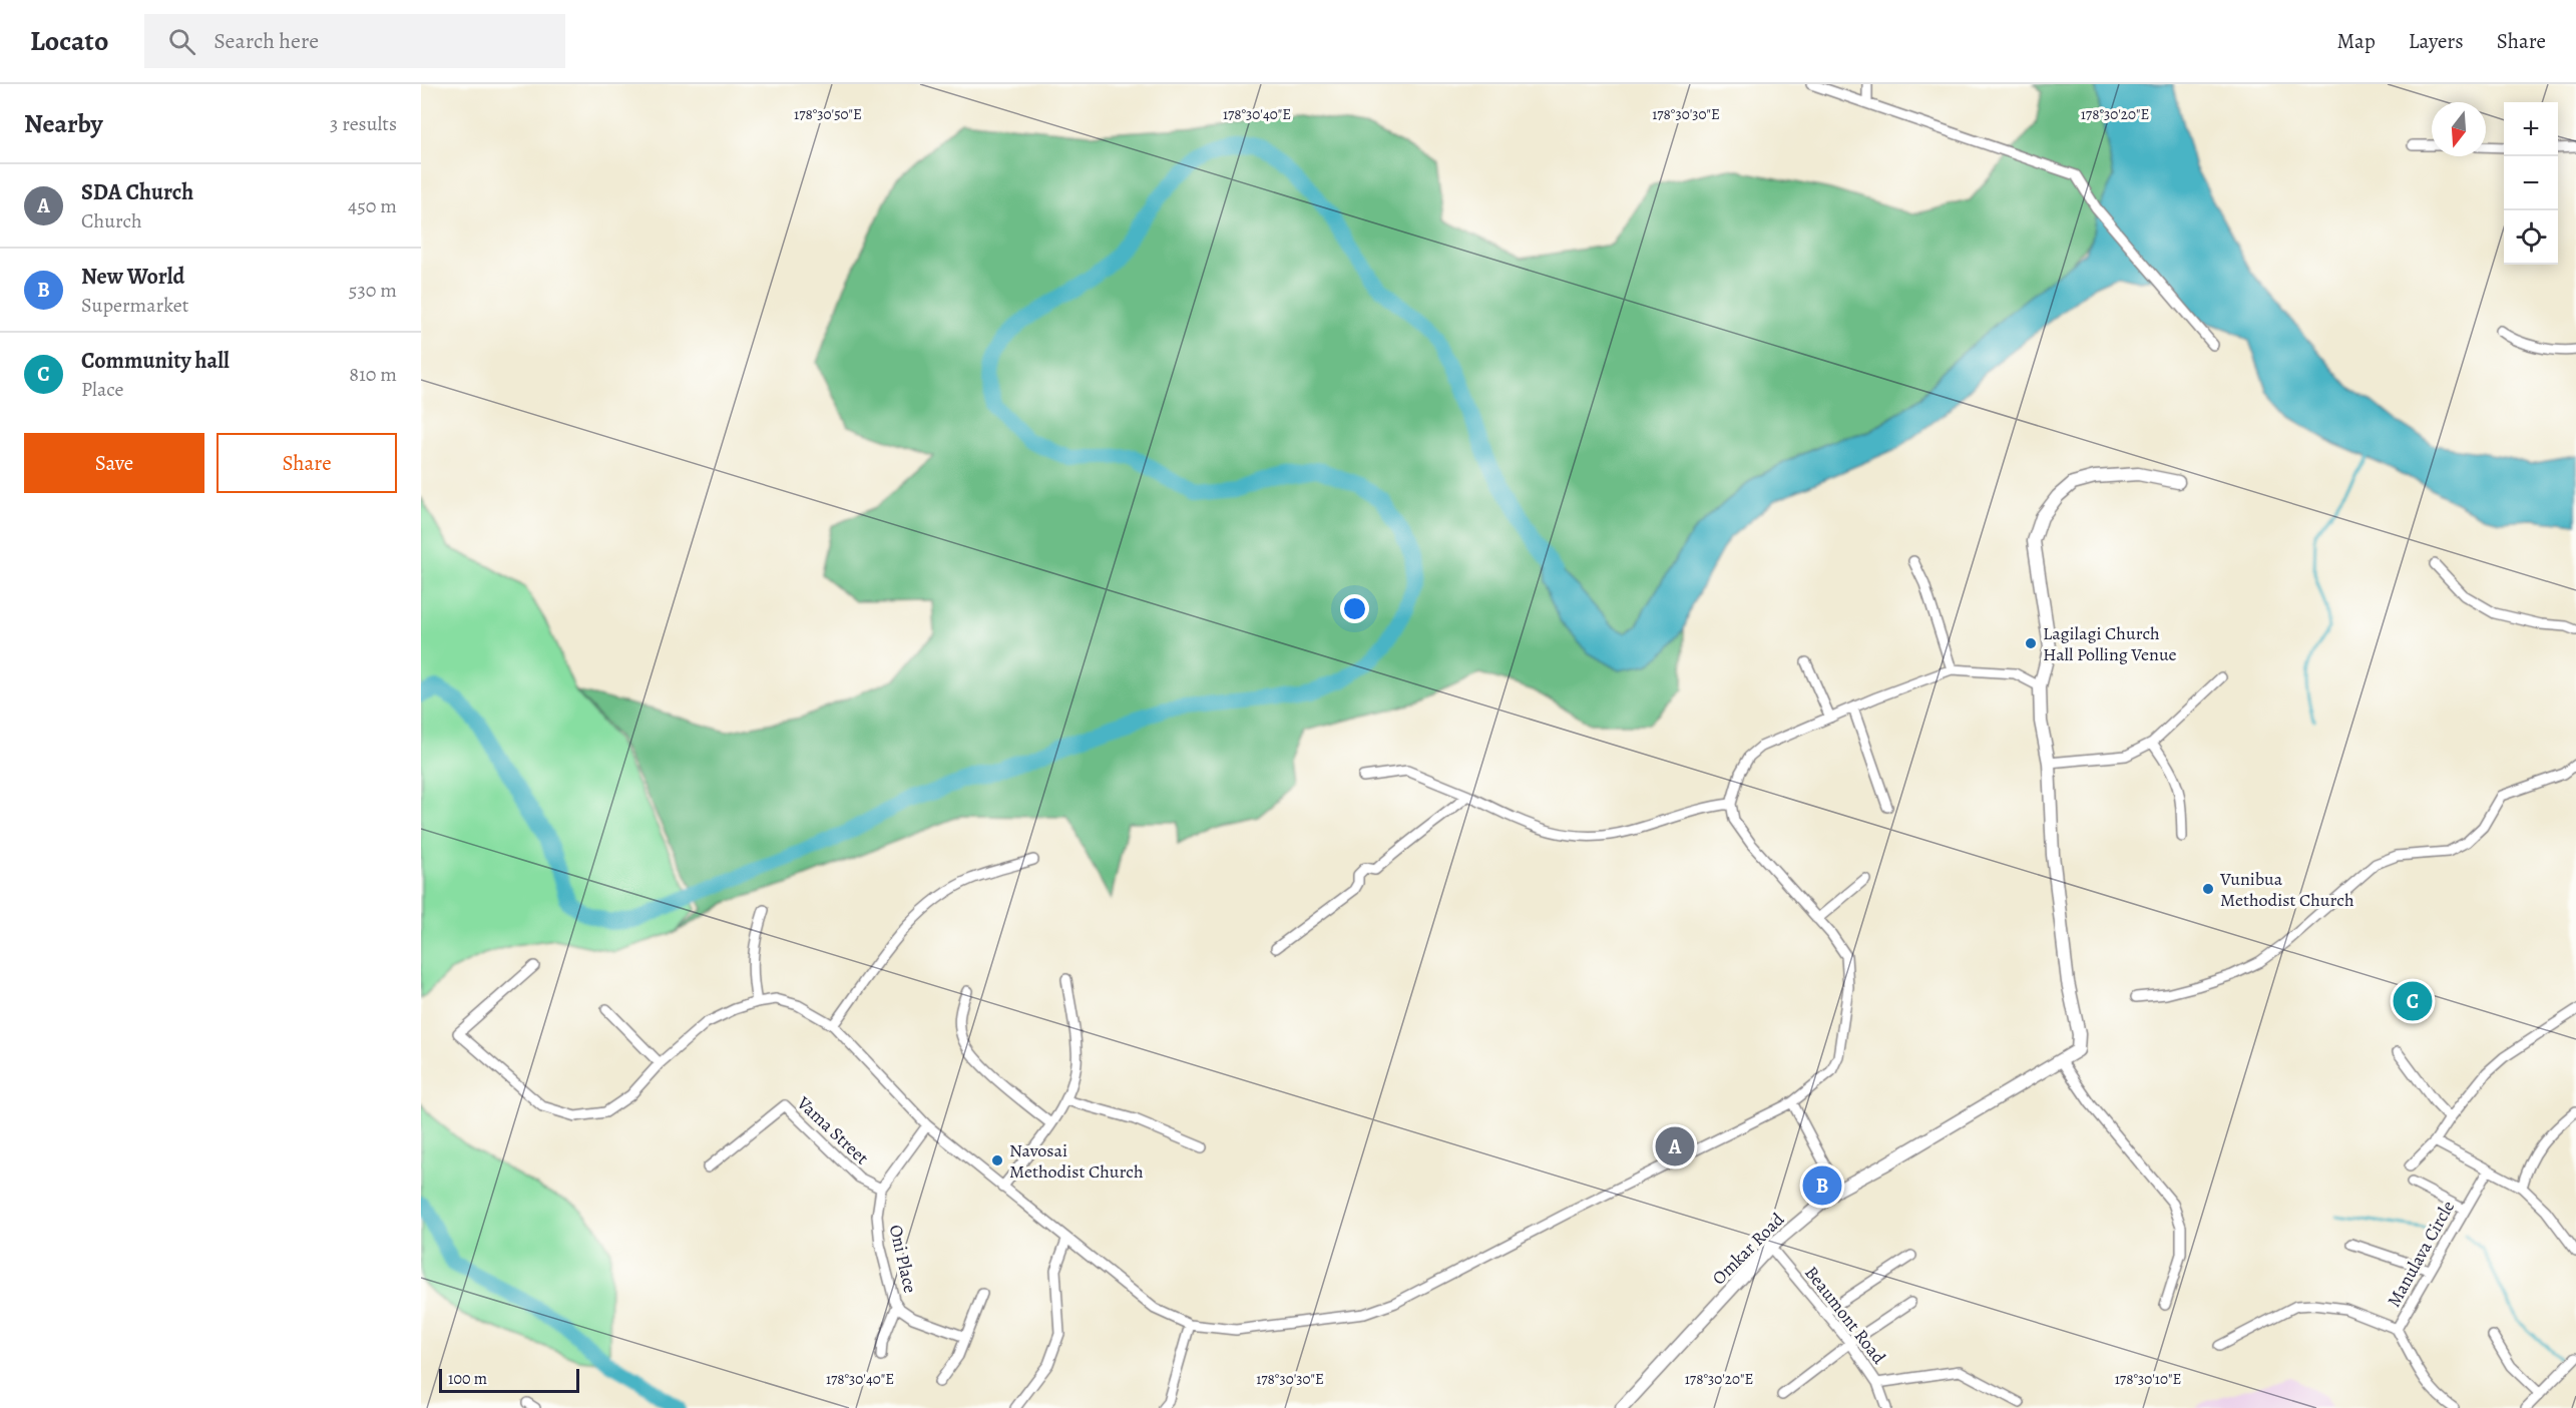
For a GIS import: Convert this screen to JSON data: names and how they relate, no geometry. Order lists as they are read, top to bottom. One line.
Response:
{"streets":{"street":["Vama Street","Omkar Road","Manulava Circle","Oni Place","Beaumont Road"]},"crossings":[["Vama Street","Oni Place"],["Omkar Road","Beaumont Road"]],"places":["Lagilagi Church Hall Polling Venue","Vunibua Methodist Church","Navosai Methodist Church"],"scale_bar":"100 m","north":"bottom","page":{"header":"Locato","search":"Search here","nav":["Map","Layers","Share"],"heading":["Nearby","3 results"],"map_buttons":["+","−"],"list":[{"mark":"A","name":"SDA Church","note":"Church","value":"450 m"},{"mark":"B","name":"New World","note":"Supermarket","value":"530 m"},{"mark":"C","name":"Community hall","note":"Place","value":"810 m"}],"buttons":["Save","Share"],"pins":["C","A","B"],"scale":"100 m"},"coordinates":["178°30'50\"E","178°30'40\"E","178°30'30\"E","178°30'20\"E","178°30'10\"E"]}
